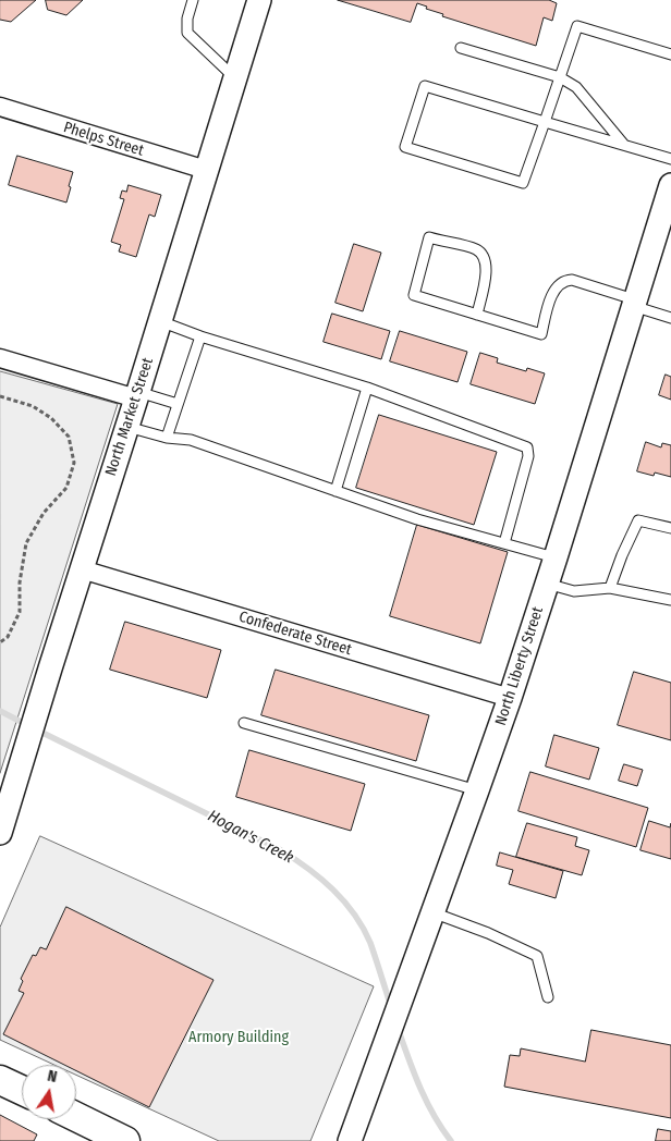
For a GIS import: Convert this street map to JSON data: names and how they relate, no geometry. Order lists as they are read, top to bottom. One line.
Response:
{"streets":{"street":["Phelps Street","North Market Street","Confederate Street","North Liberty Street"]},"crossings":[["Phelps Street","North Market Street"],["North Market Street","Confederate Street"],["Confederate Street","North Liberty Street"]],"water":["Hogan's Creek"],"parks":["Armory Building"],"north":"top"}
